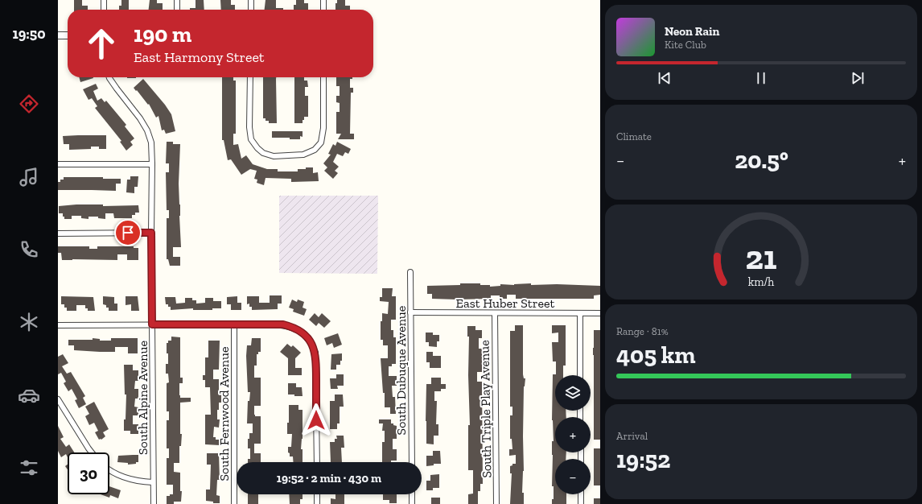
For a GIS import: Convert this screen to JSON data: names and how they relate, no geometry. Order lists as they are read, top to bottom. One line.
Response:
{"streets":{"street":["East Huber Street","South Dubuque Avenue","South Alpine Avenue","South Triple Play Avenue","South Fernwood Avenue"]},"crossings":[["East Huber Street","South Dubuque Avenue"],["East Huber Street","South Triple Play Avenue"]],"page":{"tabs":"19:50","turn":["190 m","East Harmony Street"],"song":["Neon Rain","Kite Club"],"tile":["Climate",["Range · 81%","405 km"],["Arrival","19:52"]],"heat":["−","20.5°","+"],"map_buttons":["+","−"],"limit":"30","trip":"19:52 · 2 min · 430 m","gauge":["21","km/h"]}}
